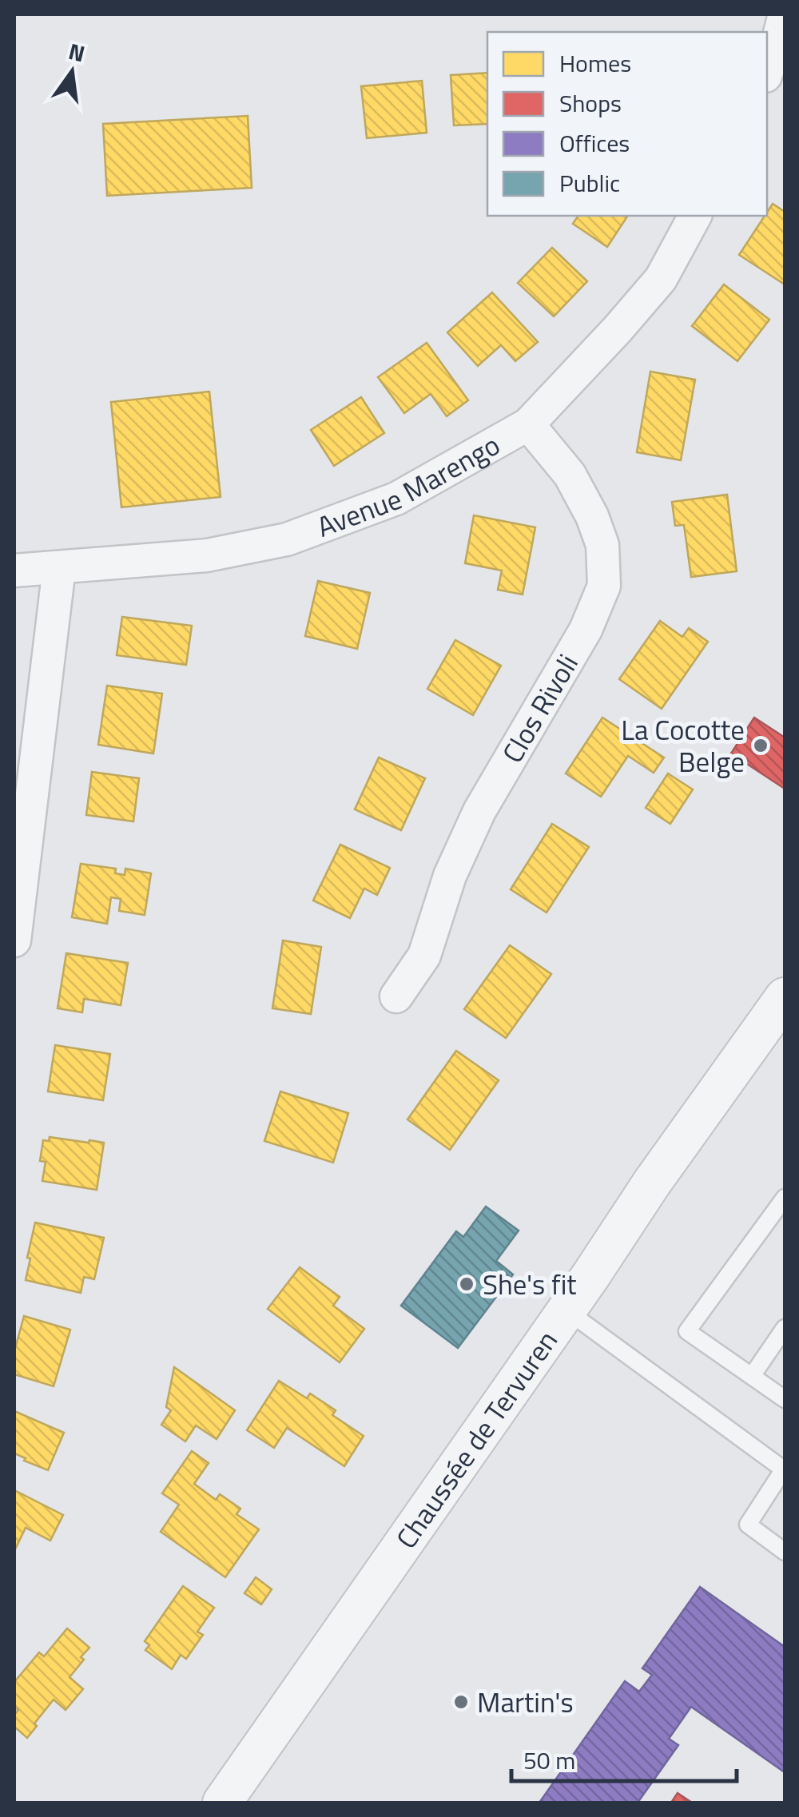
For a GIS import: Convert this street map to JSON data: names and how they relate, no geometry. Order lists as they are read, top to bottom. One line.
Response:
{"streets":{"street":["Avenue Marengo","Clos Rivoli","Chaussée de Tervuren"]},"crossings":[["Avenue Marengo","Clos Rivoli"]],"places":["La Cocotte Belge","She's fit","Martin's"],"legend":["Homes","Shops","Offices","Public"],"scale_bar":"50 m","north":"top"}
